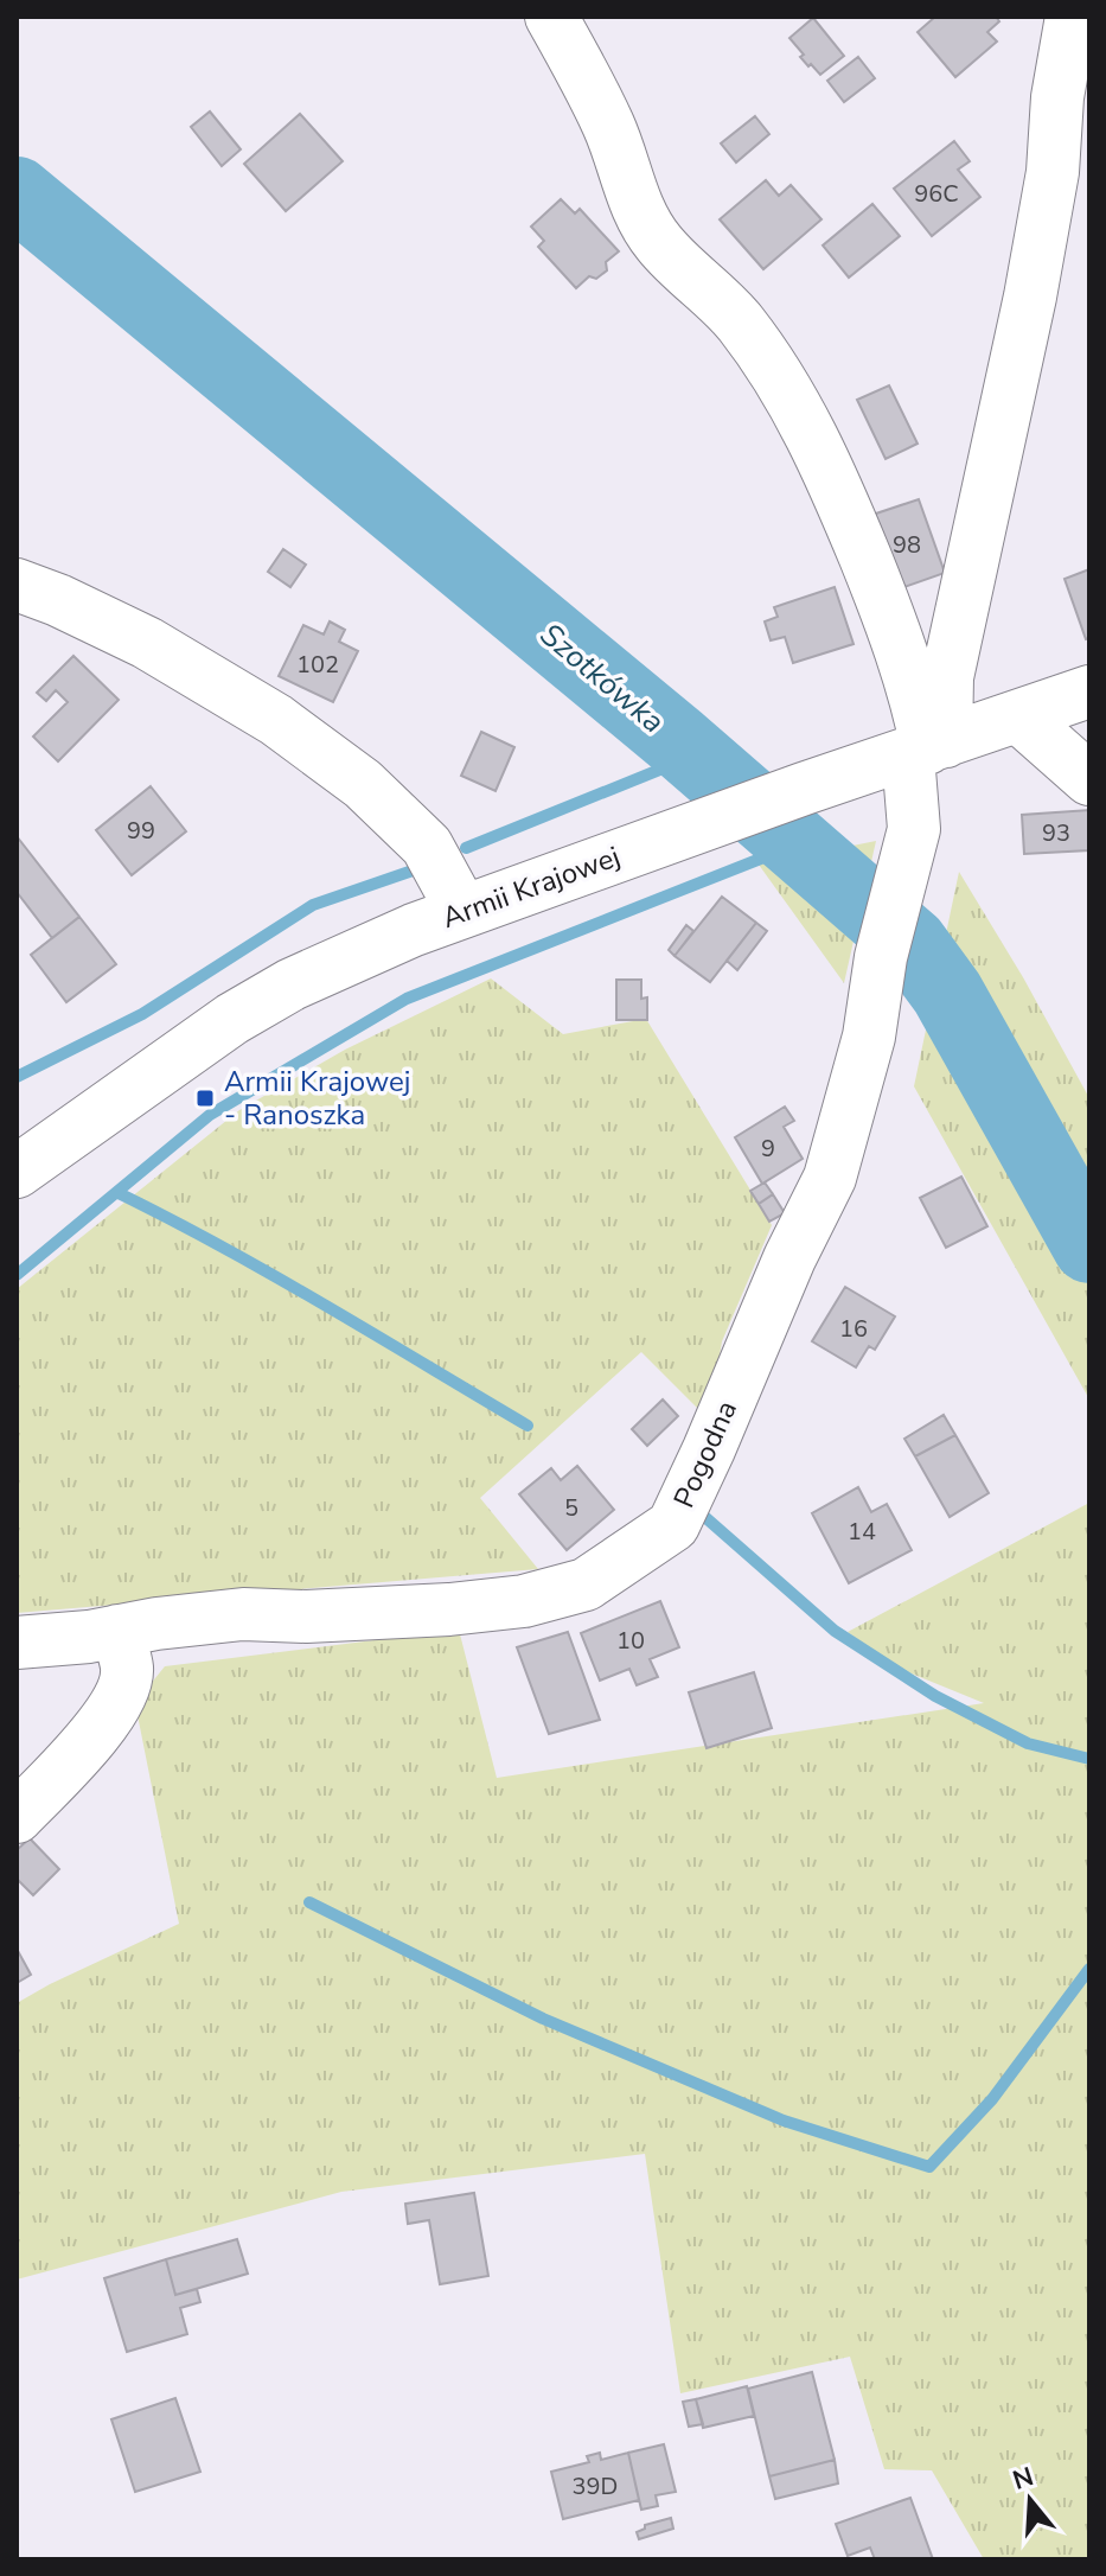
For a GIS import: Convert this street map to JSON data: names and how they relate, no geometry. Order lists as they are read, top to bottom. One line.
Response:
{"streets":{"street":["Armii Krajowej","Pogodna"]},"crossings":[["Armii Krajowej","Pogodna"]],"water":["Szotkówka"],"places":{"transit":["Armii Krajowej - Ranoszka"]},"house_numbers":["96C","98","102","99","93","9","16","5","14","10","39D"],"north":"top"}
